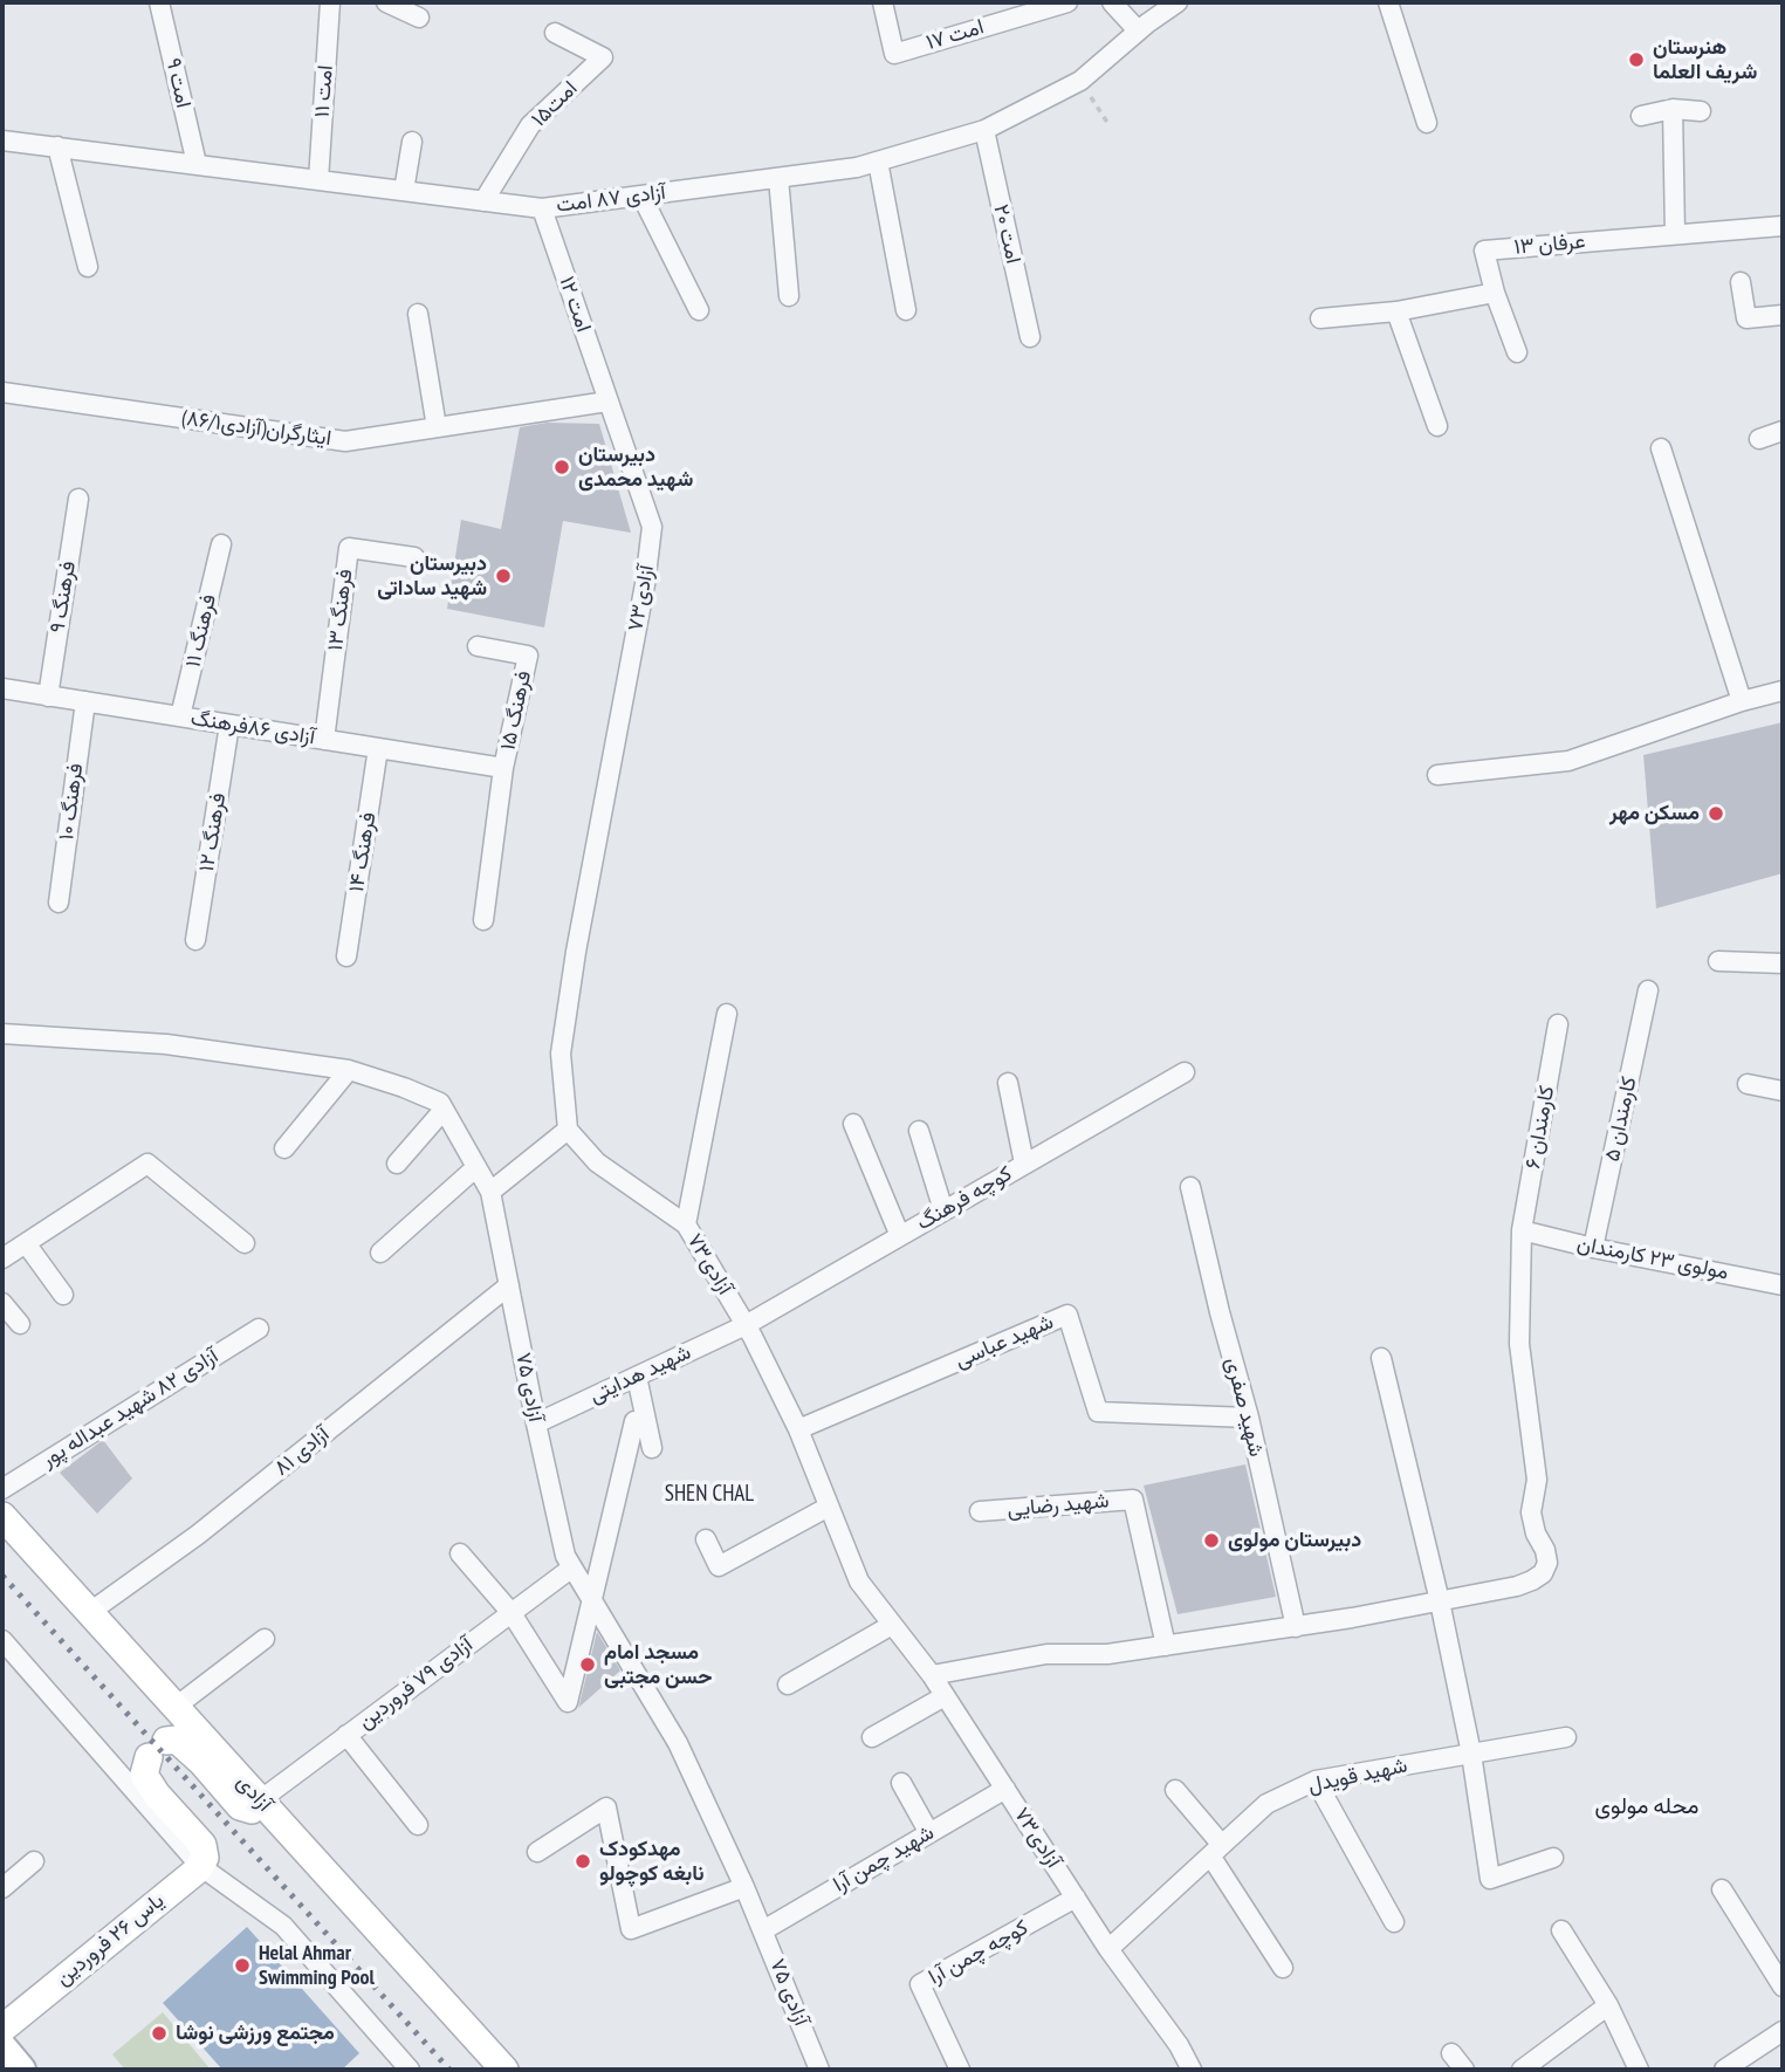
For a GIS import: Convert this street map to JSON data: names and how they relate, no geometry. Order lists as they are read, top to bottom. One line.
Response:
{"streets":{"street":["امت ۱۷","امت ۹","امت ۱۱","امت۱۵","آزادی ۸۷ امت","امت ۲۰","عرفان ۱۳","امت ۱۲","ایثارگران(آزادی۸۶/۱)","فرهنگ ۹","آزادی۷۳","فرهنگ ۱۳","فرهنگ ۱۱","فرهنگ ۱۵","آزادی ۸۶فرهنگ","فرهنگ ۱۰","فرهنگ ۱۲","فرهنگ ۱۴","کارمندان ۵","کارمندان ۶","کوچه فرهنگ","مولوی ۲۳ کارمندان","شهید عباسی","شهید هدایتی","آزادی ۷۵","شهید صفری","آزادی ۸۲ شهید عبداله پور","آزادی ۸۱","شهید رضایی","آزادی ۷۹ فروردین","شهید قویدل","آزادی","شهید چمن آرا","یاس ۲۶ فروردین","کوچه چمن آرا"]},"crossings":[["امت ۹","آزادی ۸۷ امت"],["امت ۱۱","آزادی ۸۷ امت"],["امت۱۵","آزادی ۸۷ امت"],["آزادی ۸۷ امت","امت ۲۰"],["آزادی ۸۷ امت","امت ۱۲"],["امت ۱۲","ایثارگران(آزادی۸۶/۱)"],["امت ۱۲","آزادی۷۳"],["ایثارگران(آزادی۸۶/۱)","آزادی۷۳"],["فرهنگ ۹","آزادی ۸۶فرهنگ"],["آزادی۷۳","کوچه فرهنگ"],["آزادی۷۳","شهید عباسی"],["آزادی۷۳","شهید هدایتی"],["آزادی۷۳","شهید قویدل"],["آزادی۷۳","شهید چمن آرا"],["آزادی۷۳","کوچه چمن آرا"],["فرهنگ ۱۳","آزادی ۸۶فرهنگ"],["فرهنگ ۱۱","آزادی ۸۶فرهنگ"],["فرهنگ ۱۵","آزادی ۸۶فرهنگ"],["آزادی ۸۶فرهنگ","فرهنگ ۱۰"],["آزادی ۸۶فرهنگ","فرهنگ ۱۲"],["آزادی ۸۶فرهنگ","فرهنگ ۱۴"],["کارمندان ۵","مولوی ۲۳ کارمندان"],["کارمندان ۶","مولوی ۲۳ کارمندان"],["کوچه فرهنگ","شهید هدایتی"],["شهید عباسی","شهید صفری"],["شهید هدایتی","آزادی ۷۵"],["آزادی ۷۵","آزادی ۸۱"],["آزادی ۷۵","آزادی ۷۹ فروردین"],["آزادی ۷۵","شهید چمن آرا"],["آزادی ۸۱","آزادی"],["آزادی ۷۹ فروردین","آزادی"]],"districts":["SHEN CHAL","محله مولوی"],"places":["هنرستان شریف العلما","دبیرستان شهید محمدی","دبیرستان شهید ساداتی","مسکن مهر","دبیرستان مولوی","مسجد امام حسن مجتبی","مهدکودک نابغه کوچولو","Helal Ahmar Swimming Pool","مجتمع ورزشی نوشا"]}
